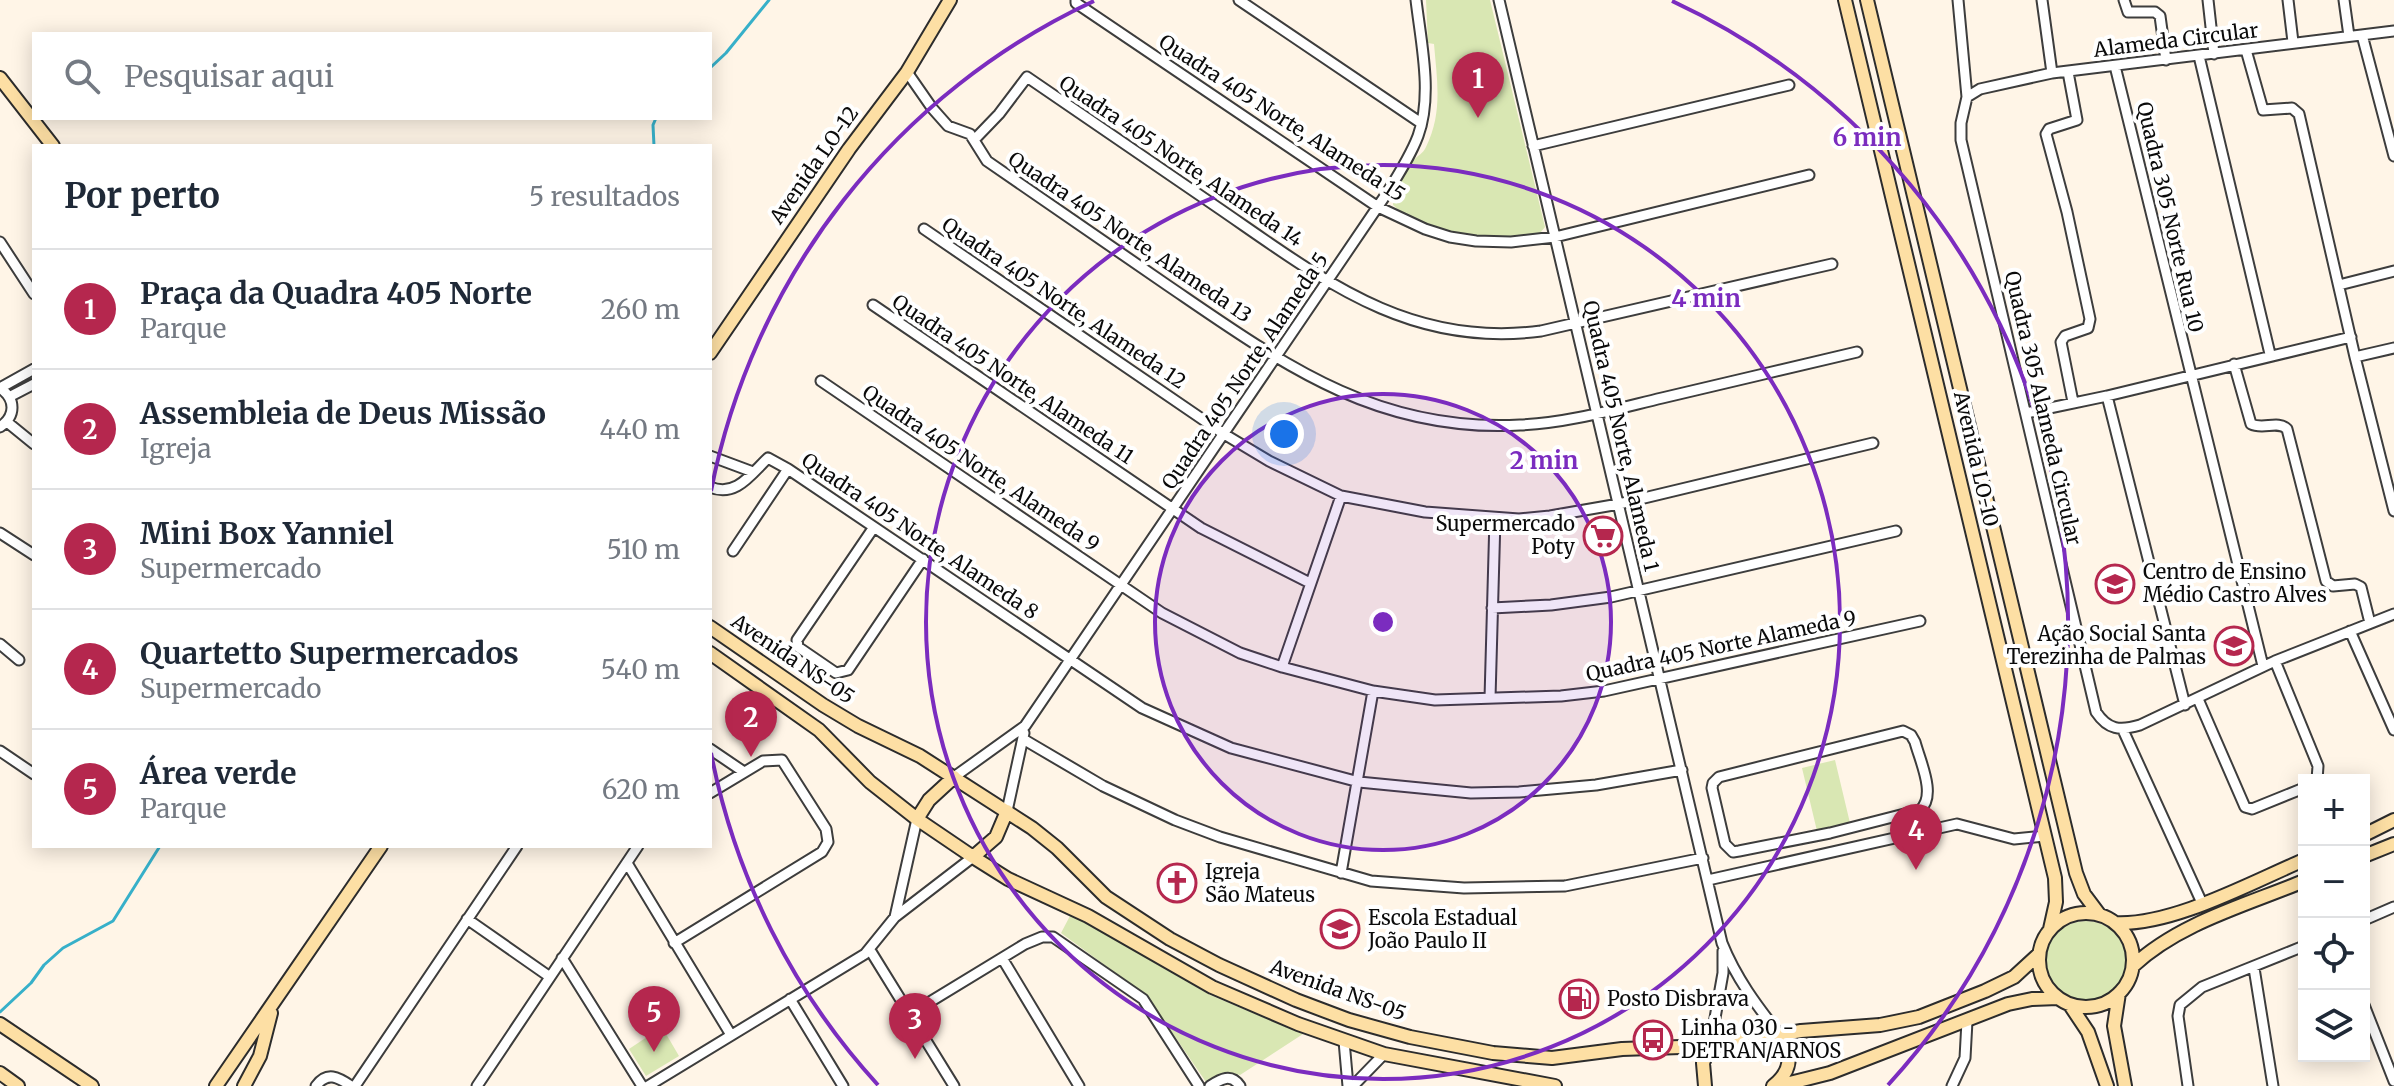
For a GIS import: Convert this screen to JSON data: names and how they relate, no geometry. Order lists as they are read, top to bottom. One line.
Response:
{"streets":{"street":["Alameda Circular","Quadra 405 Norte, Alameda 15","Quadra 405 Norte, Alameda 14","Avenida LO-12","Quadra 305 Norte Rua 10","Quadra 405 Norte, Alameda 13","Quadra 405 Norte, Alameda 12","Quadra 405 Norte, Alameda 5","Quadra 405 Norte, Alameda 11","Quadra 305 Alameda Circular","Quadra 405 Norte, Alameda 1","Avenida LO-10","Quadra 405 Norte, Alameda 9","Quadra 405 Norte, Alameda 8","Quadra 405 Norte Alameda 9","Avenida NS-05"]},"crossings":[["Alameda Circular","Quadra 305 Norte Rua 10"],["Alameda Circular","Quadra 305 Alameda Circular"],["Quadra 405 Norte, Alameda 15","Quadra 405 Norte, Alameda 5"],["Quadra 405 Norte, Alameda 15","Quadra 405 Norte, Alameda 1"],["Quadra 405 Norte, Alameda 14","Quadra 405 Norte, Alameda 13"],["Quadra 405 Norte, Alameda 14","Quadra 405 Norte, Alameda 5"],["Quadra 405 Norte, Alameda 14","Quadra 405 Norte, Alameda 1"],["Avenida LO-12","Quadra 405 Norte, Alameda 13"],["Quadra 405 Norte, Alameda 13","Quadra 405 Norte, Alameda 5"],["Quadra 405 Norte, Alameda 13","Quadra 405 Norte, Alameda 1"],["Quadra 405 Norte, Alameda 12","Quadra 405 Norte, Alameda 5"],["Quadra 405 Norte, Alameda 12","Quadra 405 Norte, Alameda 1"],["Quadra 405 Norte, Alameda 5","Quadra 405 Norte, Alameda 11"],["Quadra 405 Norte, Alameda 5","Quadra 405 Norte, Alameda 9"],["Quadra 405 Norte, Alameda 5","Quadra 405 Norte, Alameda 8"],["Quadra 405 Norte, Alameda 5","Quadra 405 Norte Alameda 9"],["Quadra 405 Norte, Alameda 1","Quadra 405 Norte, Alameda 8"],["Quadra 405 Norte, Alameda 1","Quadra 405 Norte Alameda 9"],["Avenida LO-10","Avenida NS-05"],["Quadra 405 Norte, Alameda 9","Quadra 405 Norte Alameda 9"]],"places":{"supermarket":["Supermercado Poty"],"school or university":["Centro de Ensino Médio Castro Alves","Ação Social Santa Terezinha de Palmas","Escola Estadual João Paulo II"],"church":["Igreja São Mateus"],"fuel station":["Posto Disbrava"],"bus stop":["Linha 030 - DETRAN/ARNOS"]},"page":{"search":"Pesquisar aqui","pins":["1","2","4","5","3"],"heading":["Por perto","5 resultados"],"list":[{"mark":"1","name":"Praça da Quadra 405 Norte","note":"Parque","value":"260 m"},{"mark":"2","name":"Assembleia de Deus Missão","note":"Igreja","value":"440 m"},{"mark":"3","name":"Mini Box Yanniel","note":"Supermercado","value":"510 m"},{"mark":"4","name":"Quartetto Supermercados","note":"Supermercado","value":"540 m"},{"mark":"5","name":"Área verde","note":"Parque","value":"620 m"}],"map_buttons":["+","−"]},"rings":["6 min","4 min","2 min"]}
